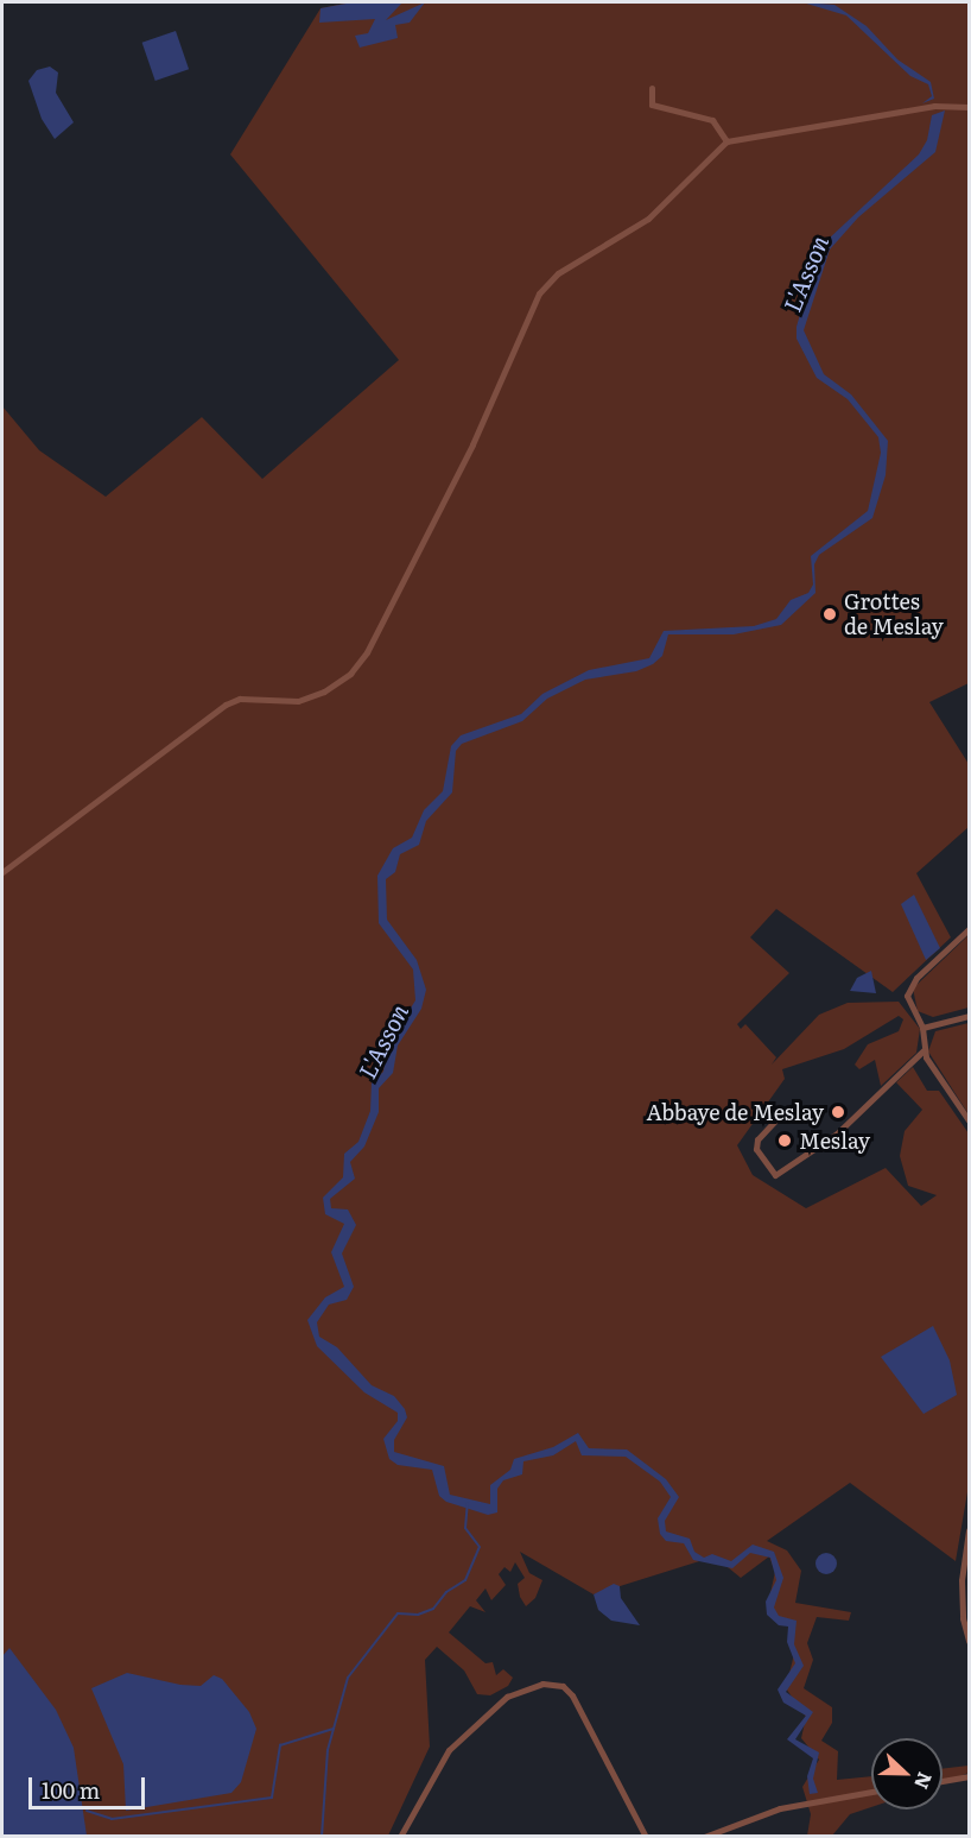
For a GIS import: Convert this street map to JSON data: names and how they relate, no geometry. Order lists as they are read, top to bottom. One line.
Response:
{"water":["L'Asson"],"places":["Grottes de Meslay","Abbaye de Meslay","Meslay"],"scale_bar":"100 m","north":"right"}
